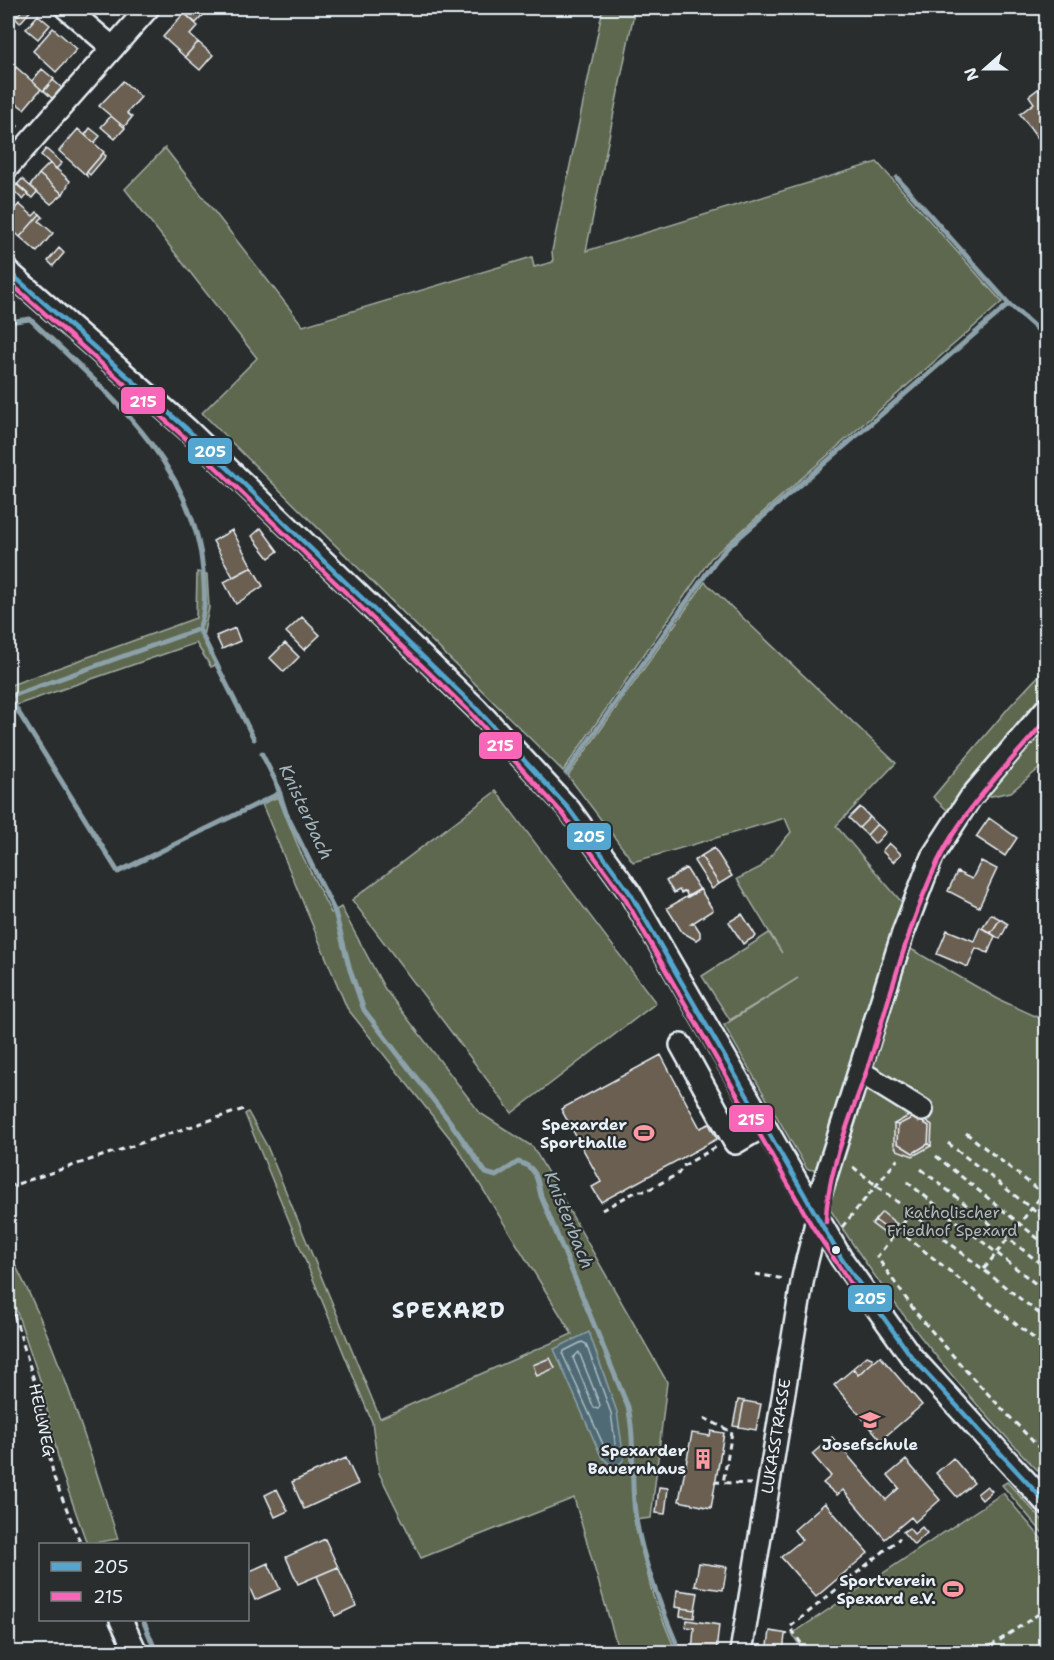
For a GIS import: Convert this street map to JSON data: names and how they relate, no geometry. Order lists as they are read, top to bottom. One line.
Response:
{"streets":{"street":["LUKASSTRASSE"],"path":["HELLWEG"]},"districts":["SPEXARD"],"water":["Knisterbach"],"parks":["Katholischer Friedhof Spexard"],"places":{"sports":["Spexarder Sporthalle","Sportverein Spexard e.V."],"school or university":["Josefschule"],"building":["Spexarder Bauernhaus"]},"lines":["transit line 205","transit line 215"],"legend":["205","215"],"north":"left"}
